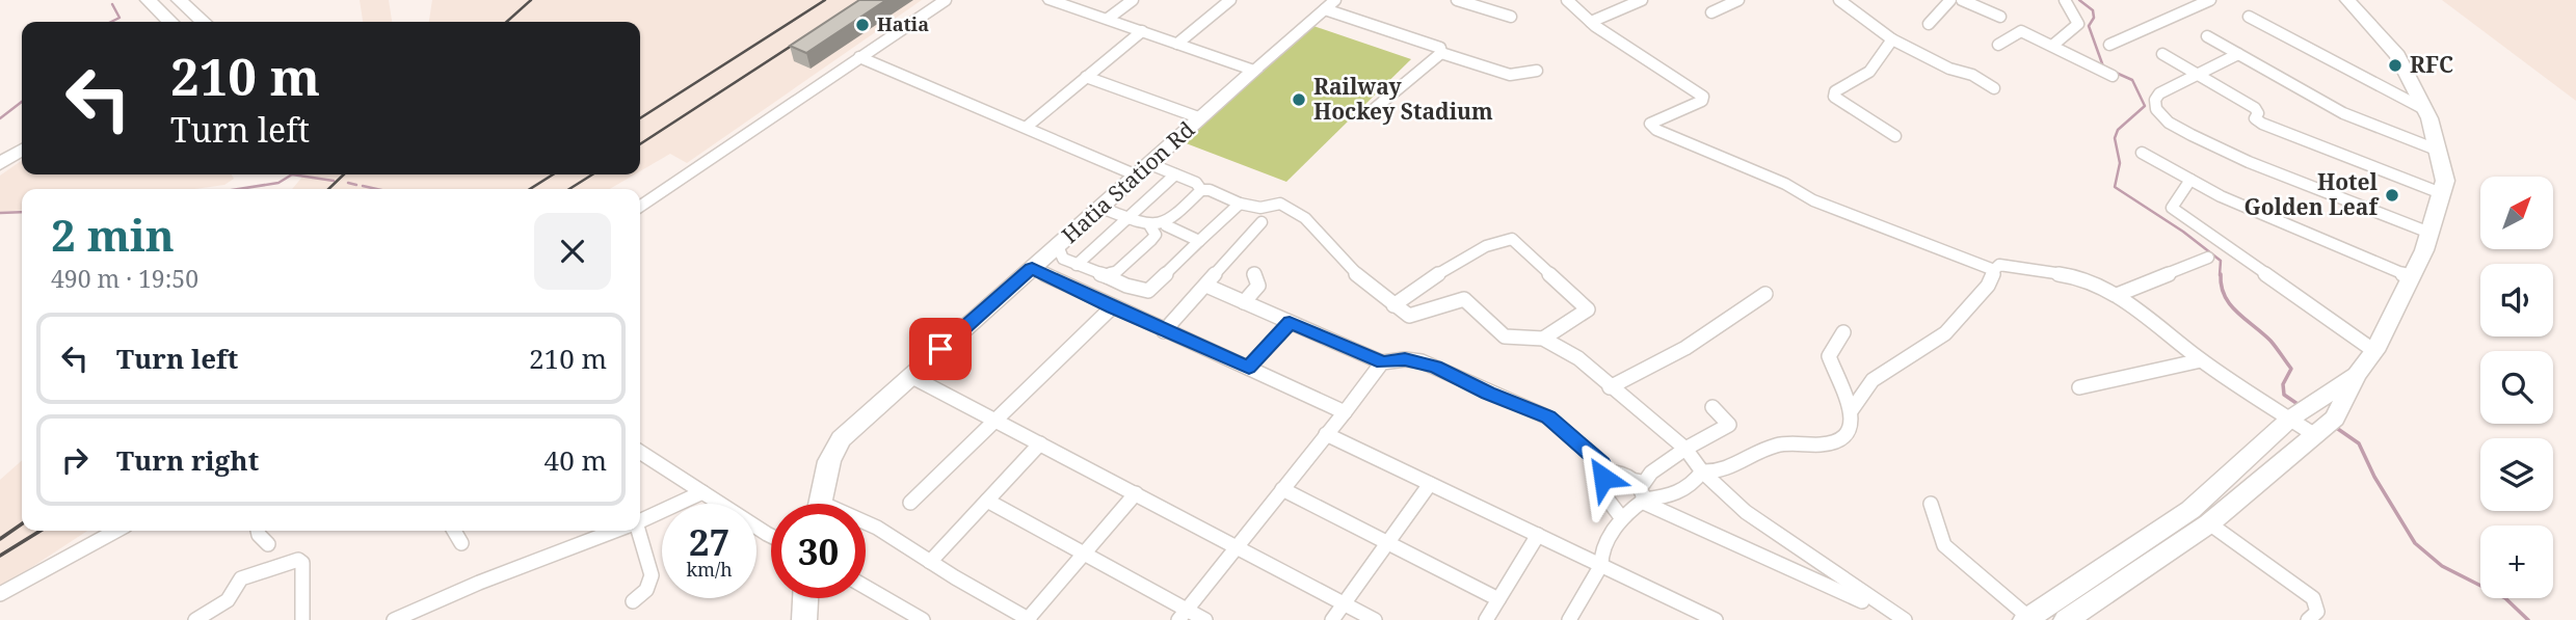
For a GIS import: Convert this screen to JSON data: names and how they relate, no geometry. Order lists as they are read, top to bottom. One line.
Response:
{"streets":{"main road":["Hatia Station Rd"]},"places":["Hatia","RFC","Railway Hockey Stadium","Hotel Golden Leaf"],"north":"top right","page":{"turn":["210 m","Turn left"],"map_buttons":"+","heading":["2 min","490 m · 19:50"],"list":[{"name":"Turn left","value":"210 m"},{"name":"Turn right","value":"40 m"}],"speed":"27 km/h","limit":"30"}}
